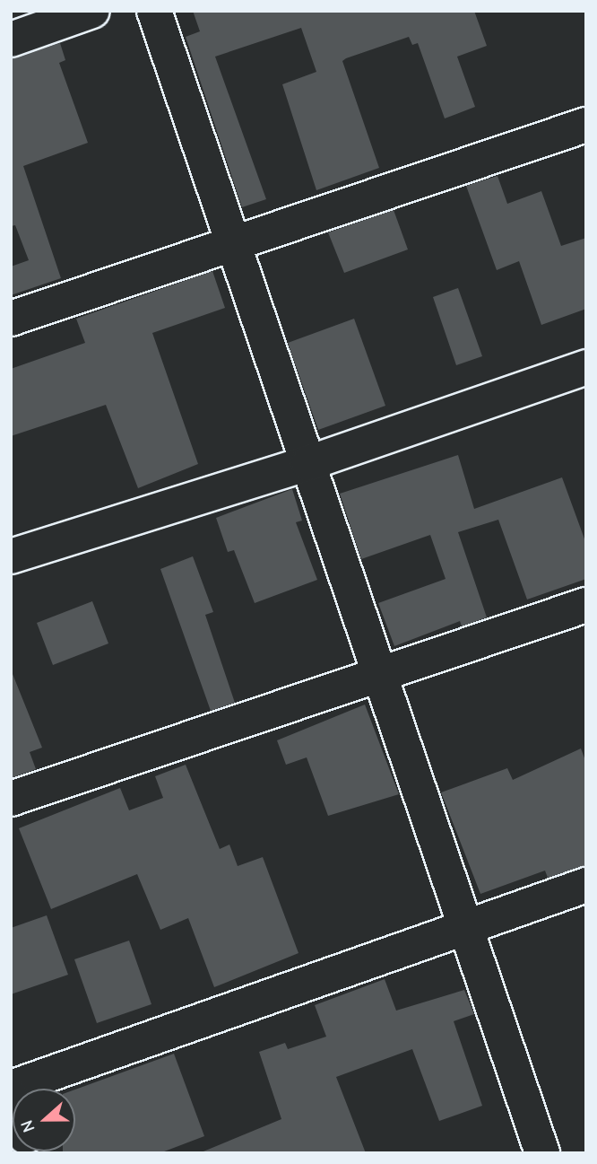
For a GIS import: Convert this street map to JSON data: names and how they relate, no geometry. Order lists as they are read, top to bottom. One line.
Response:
{"north":"left"}
